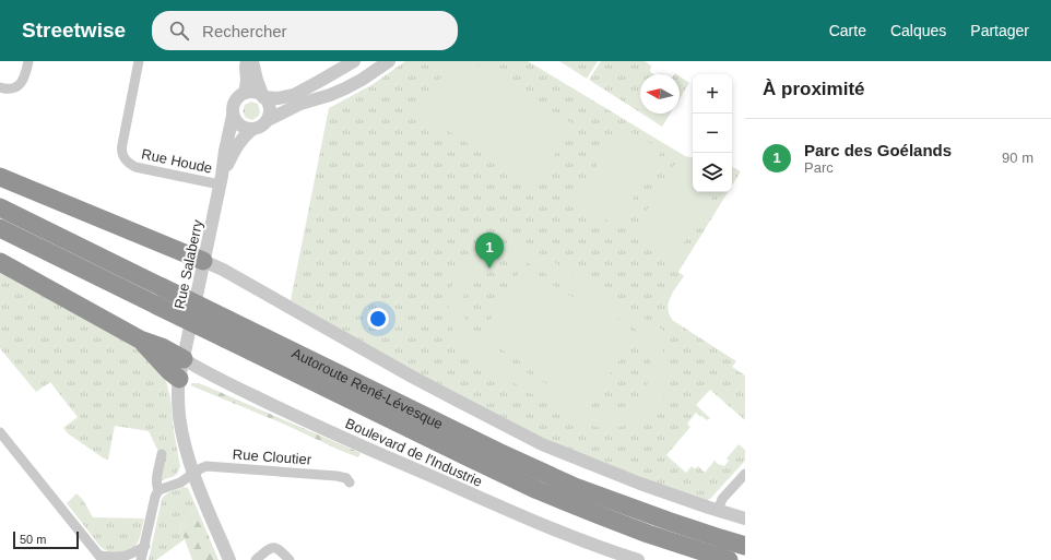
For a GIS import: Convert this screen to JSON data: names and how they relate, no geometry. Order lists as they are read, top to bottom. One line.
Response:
{"streets":{"highway":["Autoroute René-Lévesque"],"street":["Rue Houde","Rue Salaberry","Boulevard de l'Industrie","Rue Cloutier"]},"crossings":[["Rue Houde","Rue Salaberry"],["Rue Salaberry","Boulevard de l'Industrie"],["Rue Salaberry","Rue Cloutier"]],"scale_bar":"50 m","north":"left","page":{"header":"Streetwise","search":"Rechercher","nav":["Carte","Calques","Partager"],"heading":"À proximité","map_buttons":["+","−"],"list":[{"mark":"1","name":"Parc des Goélands","note":"Parc","value":"90 m"}],"pins":"1","scale":"50 m"}}
